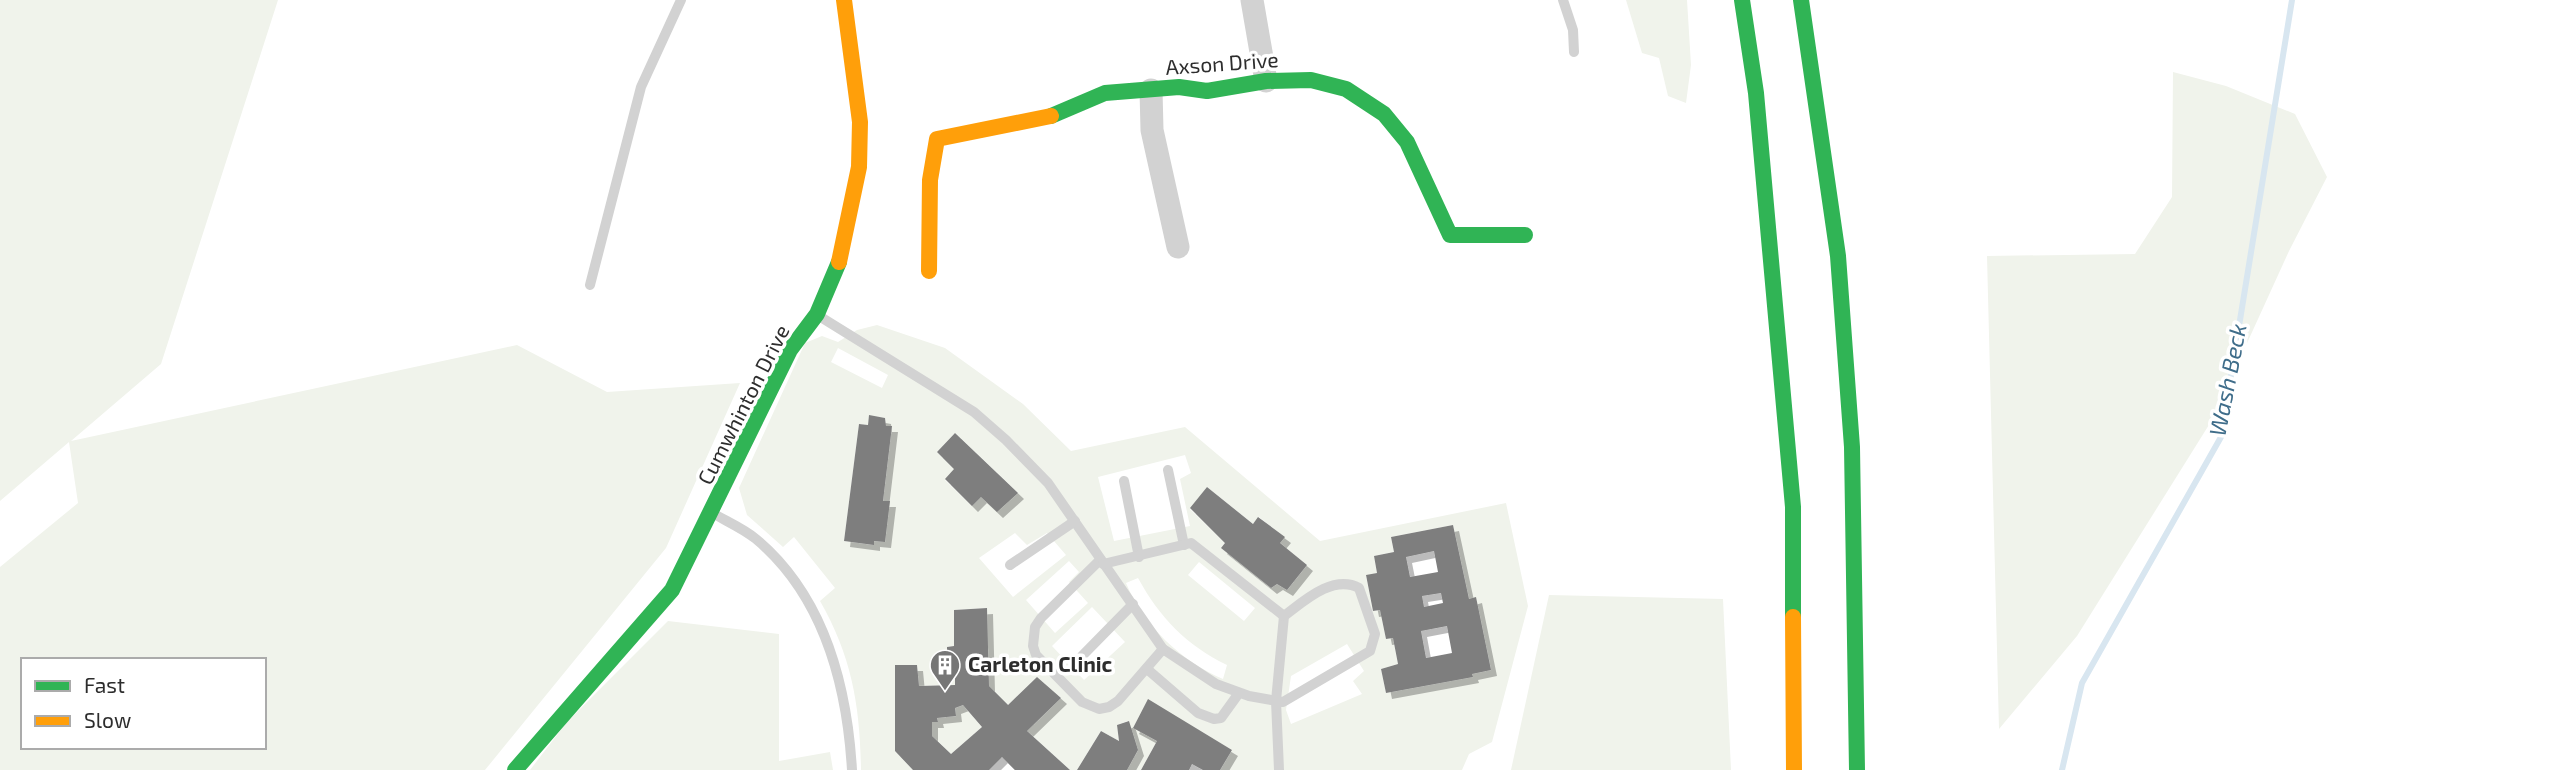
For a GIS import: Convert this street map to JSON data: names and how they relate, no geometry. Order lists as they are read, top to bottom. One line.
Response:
{"streets":{"main road":["Axson Drive","Cumwhinton Drive"]},"water":["Wash Beck"],"places":{"building":["Carleton Clinic"]},"legend":["Fast","Slow"]}
